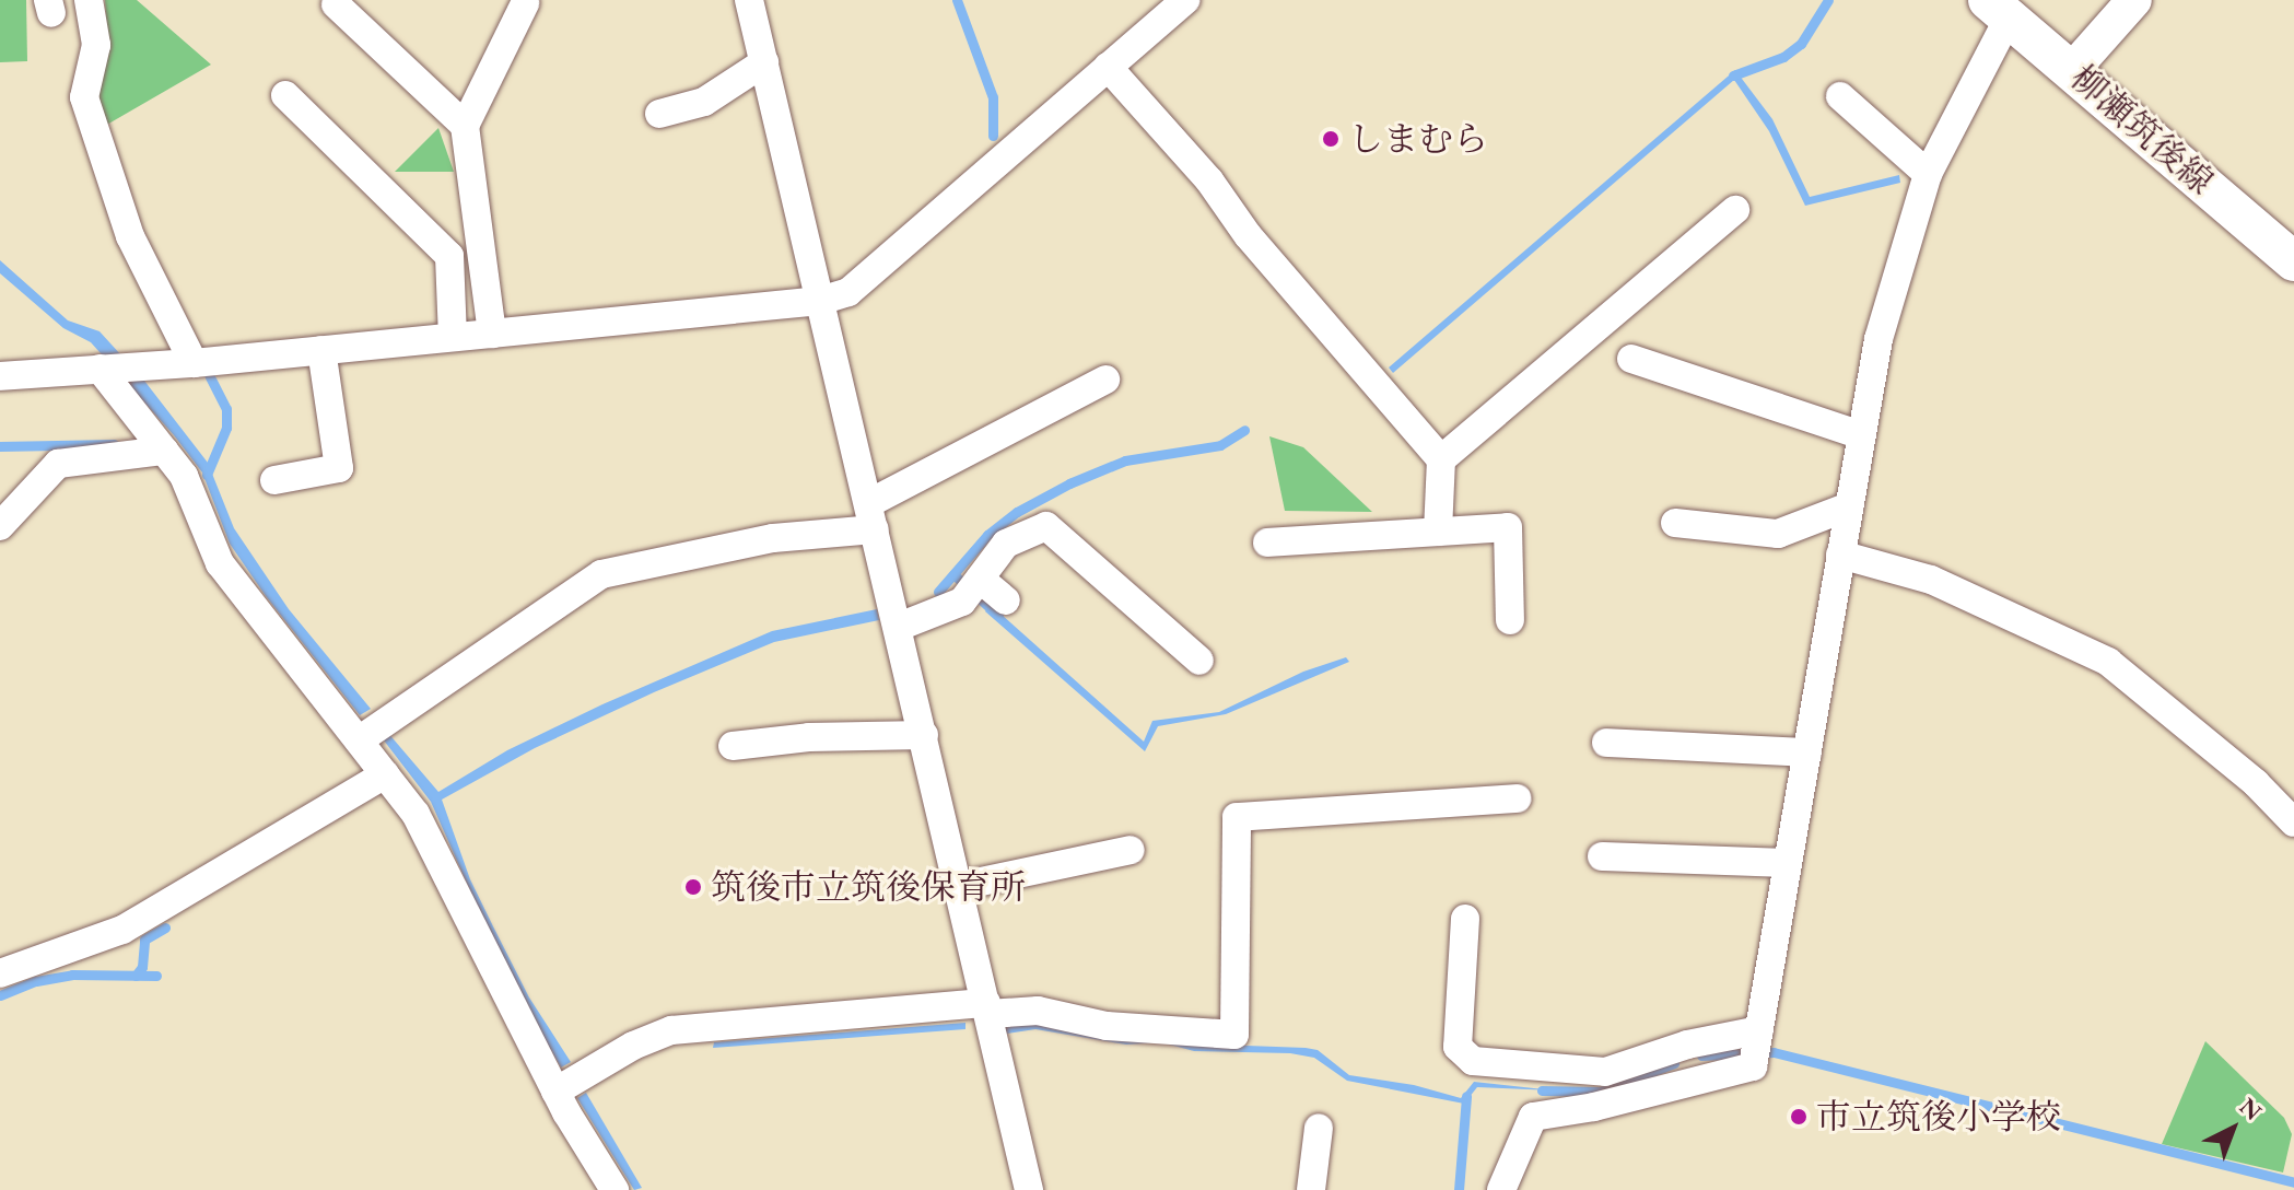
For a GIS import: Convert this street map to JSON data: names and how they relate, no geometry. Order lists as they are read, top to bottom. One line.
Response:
{"streets":{"main road":["柳瀬筑後線"]},"places":["しまむら","筑後市立筑後保育所","市立筑後小学校"],"north":"top right"}
